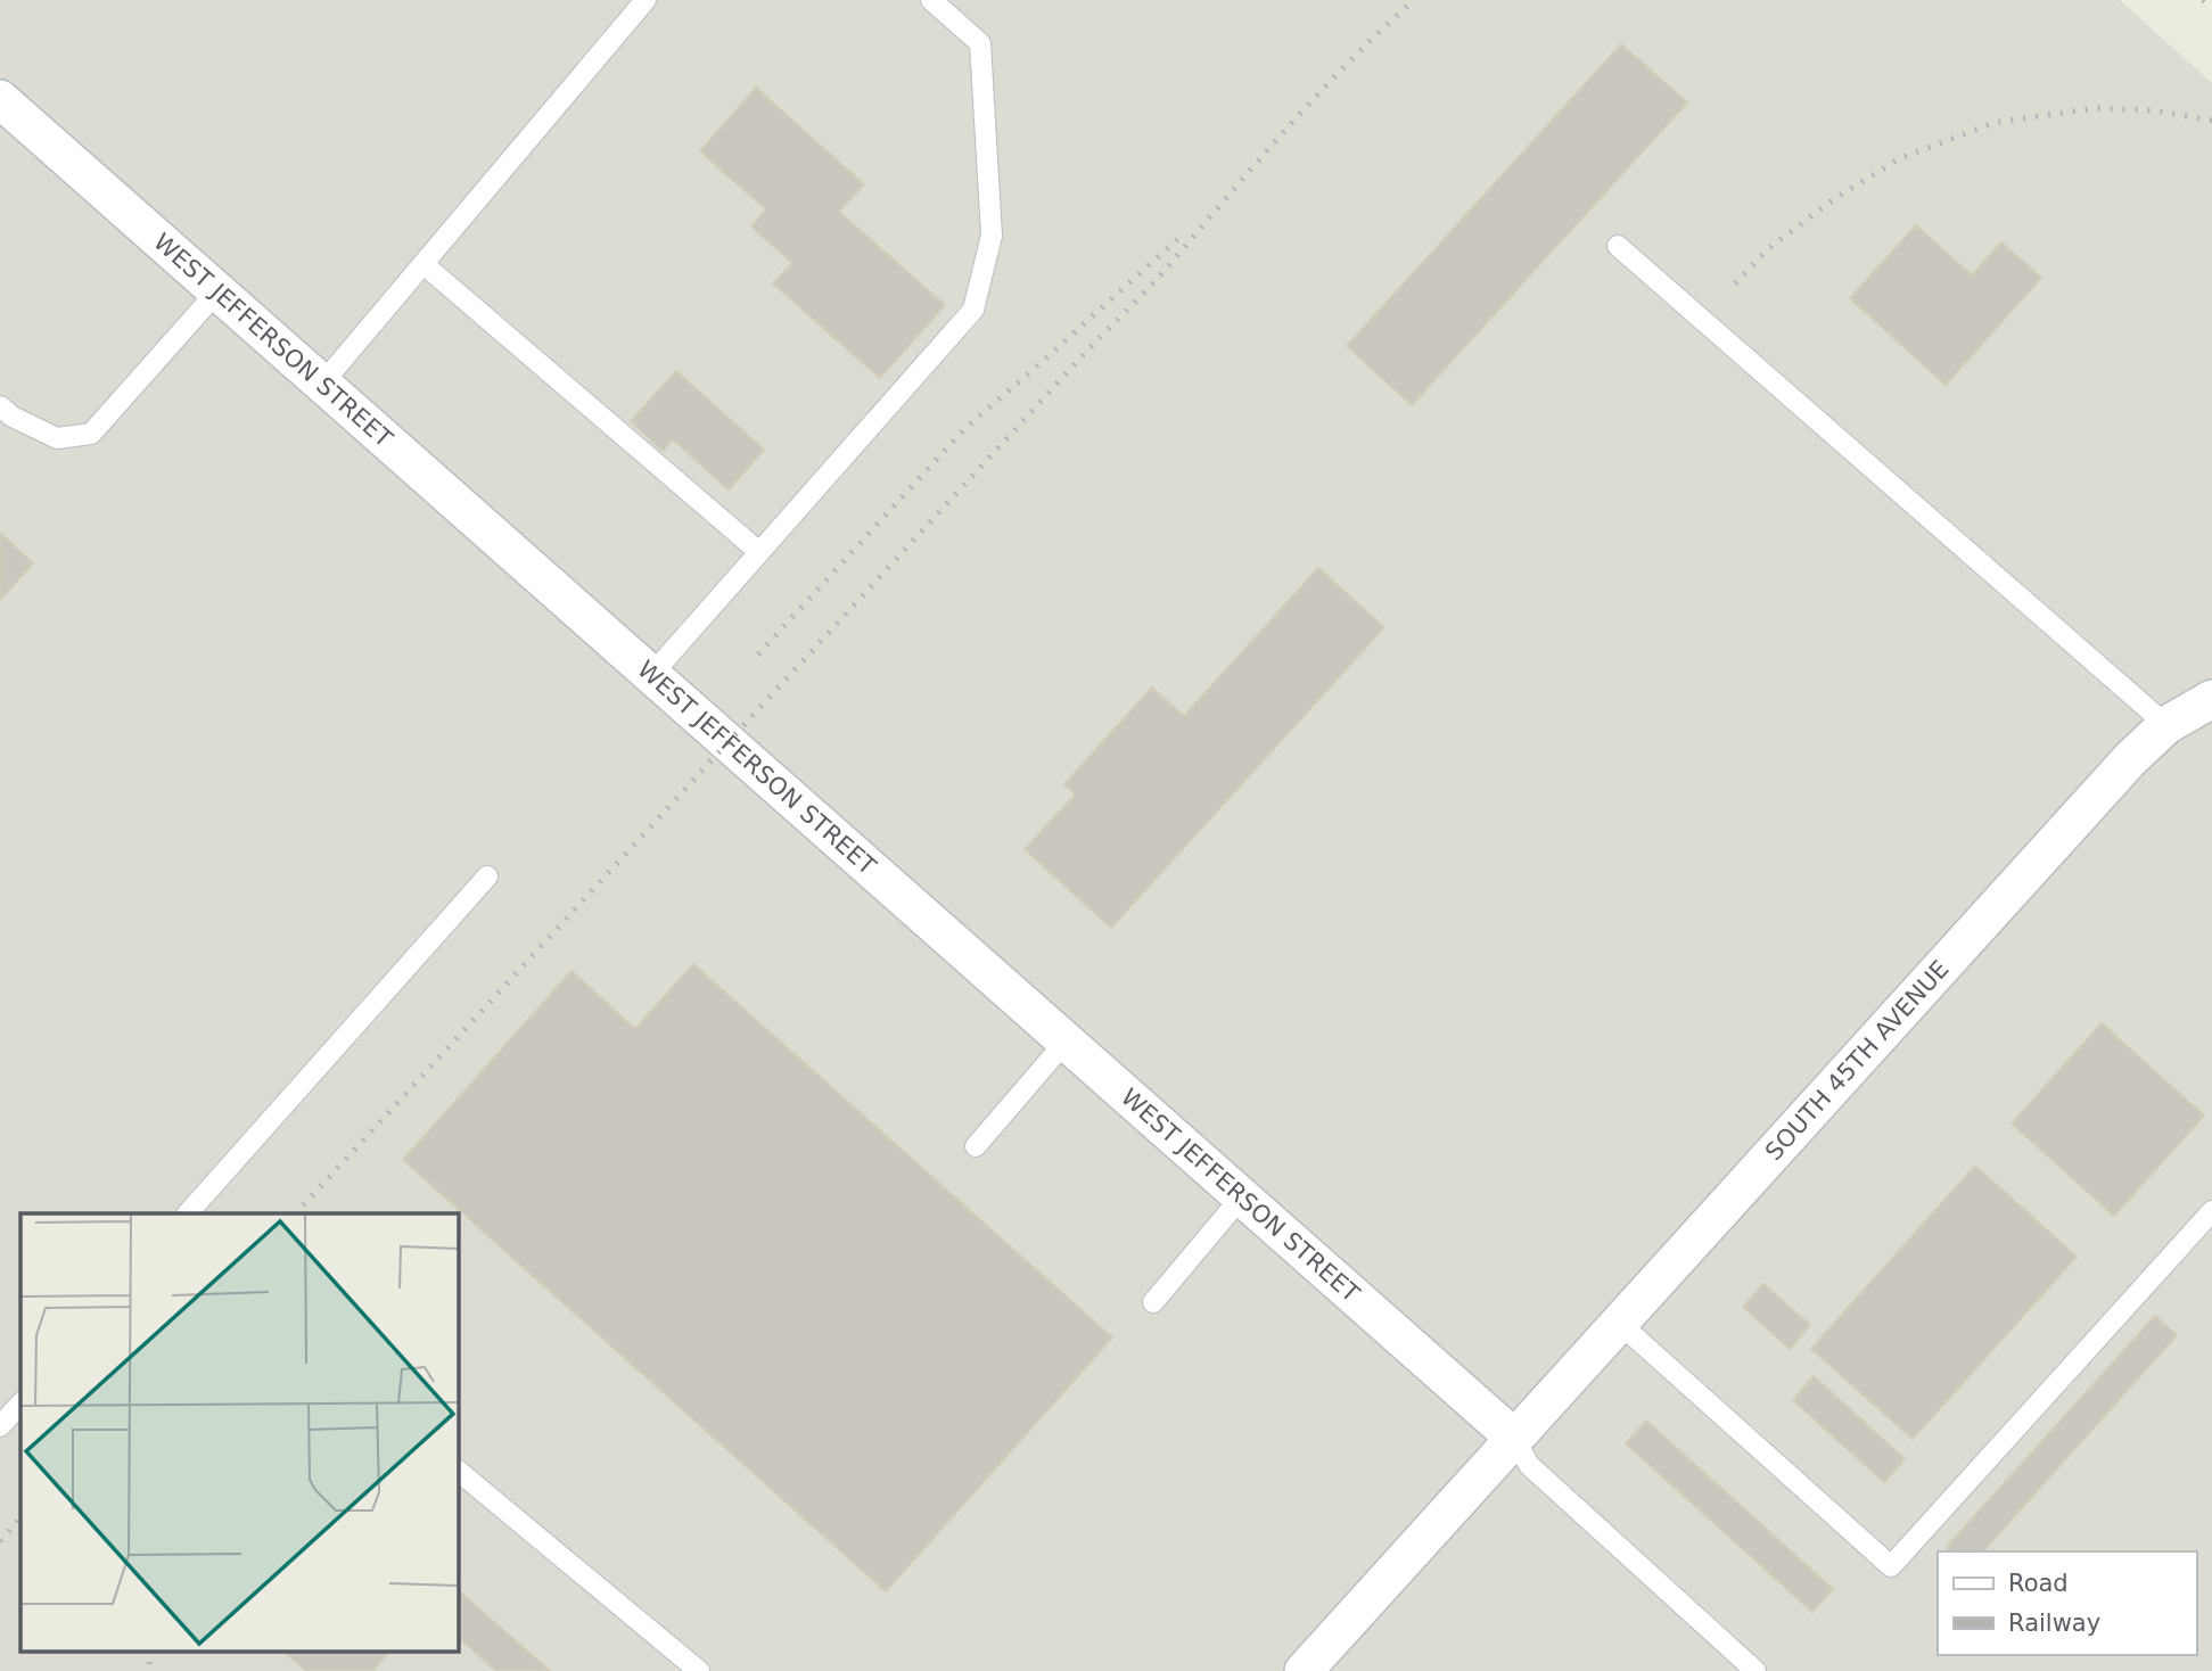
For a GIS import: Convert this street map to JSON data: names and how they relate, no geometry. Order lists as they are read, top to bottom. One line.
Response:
{"streets":{"street":["WEST JEFFERSON STREET","SOUTH 45TH AVENUE"]},"crossings":[["WEST JEFFERSON STREET","SOUTH 45TH AVENUE"]],"legend":["Road","Railway"]}
